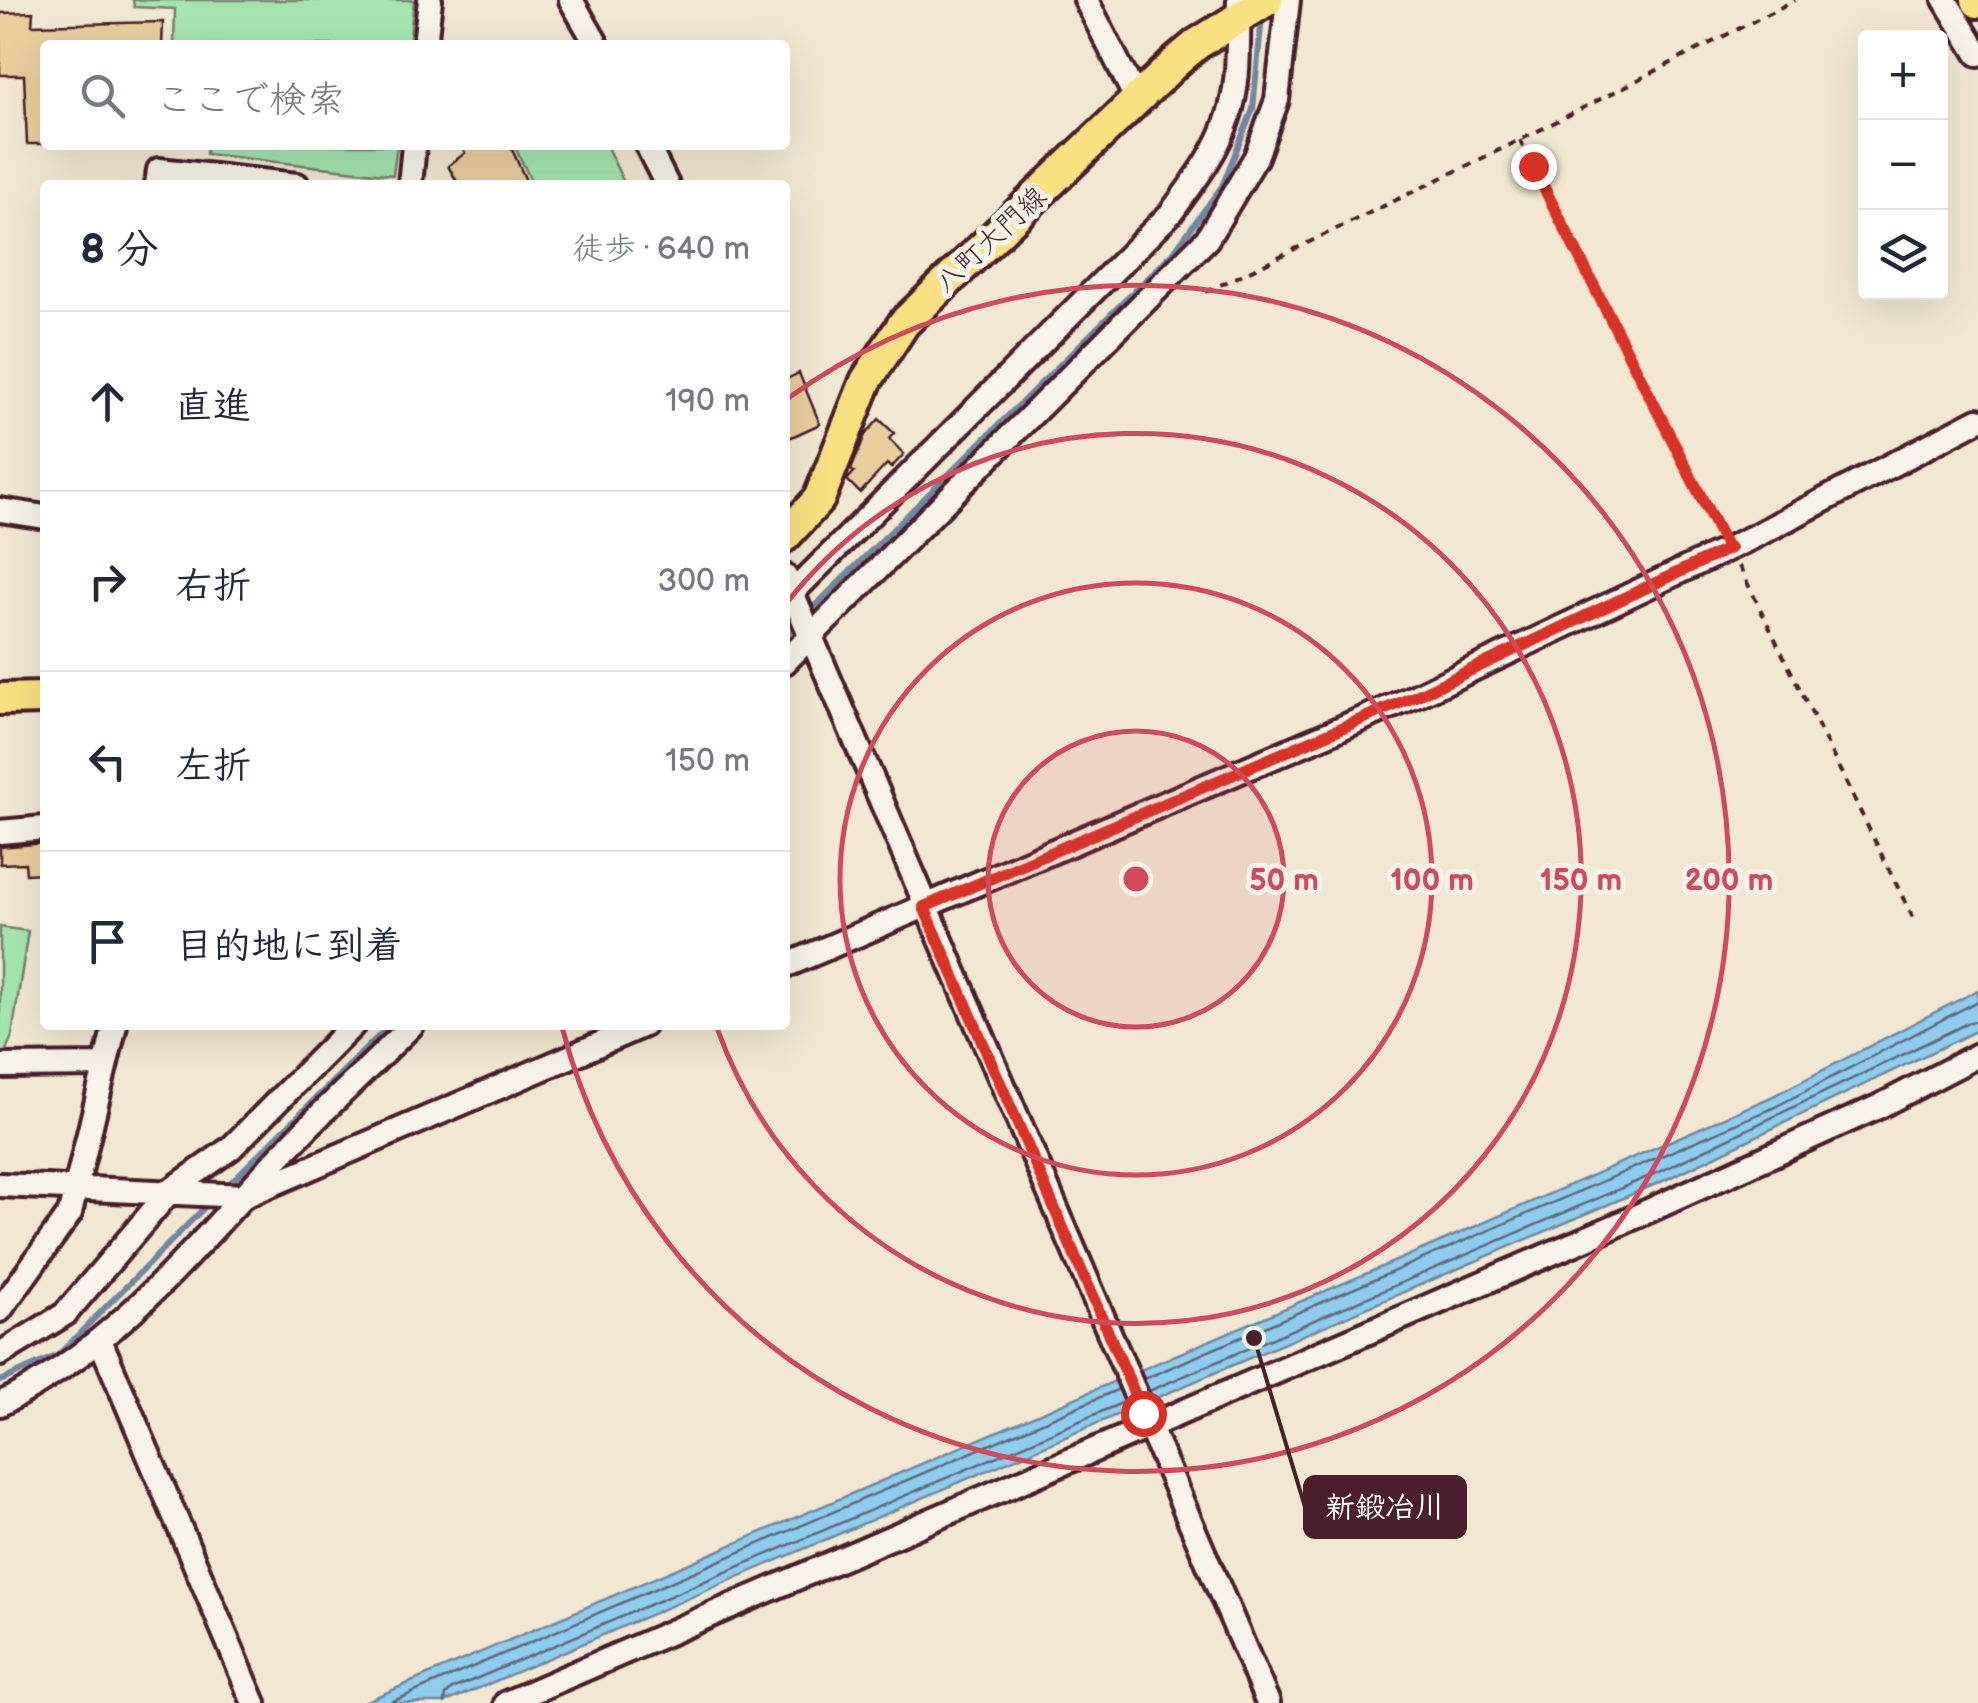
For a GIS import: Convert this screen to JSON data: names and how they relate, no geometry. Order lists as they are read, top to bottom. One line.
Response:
{"streets":{"main road":["八町大門線"]},"places":["新鍛冶川"],"page":{"map_buttons":["+","−"],"search":"ここで検索","heading":["8 分","徒歩 · 640 m"],"list":[["直進","190 m"],["右折","300 m"],["左折","150 m"],"目的地に到着"]},"rings":["50 m","100 m","150 m","200 m"]}
